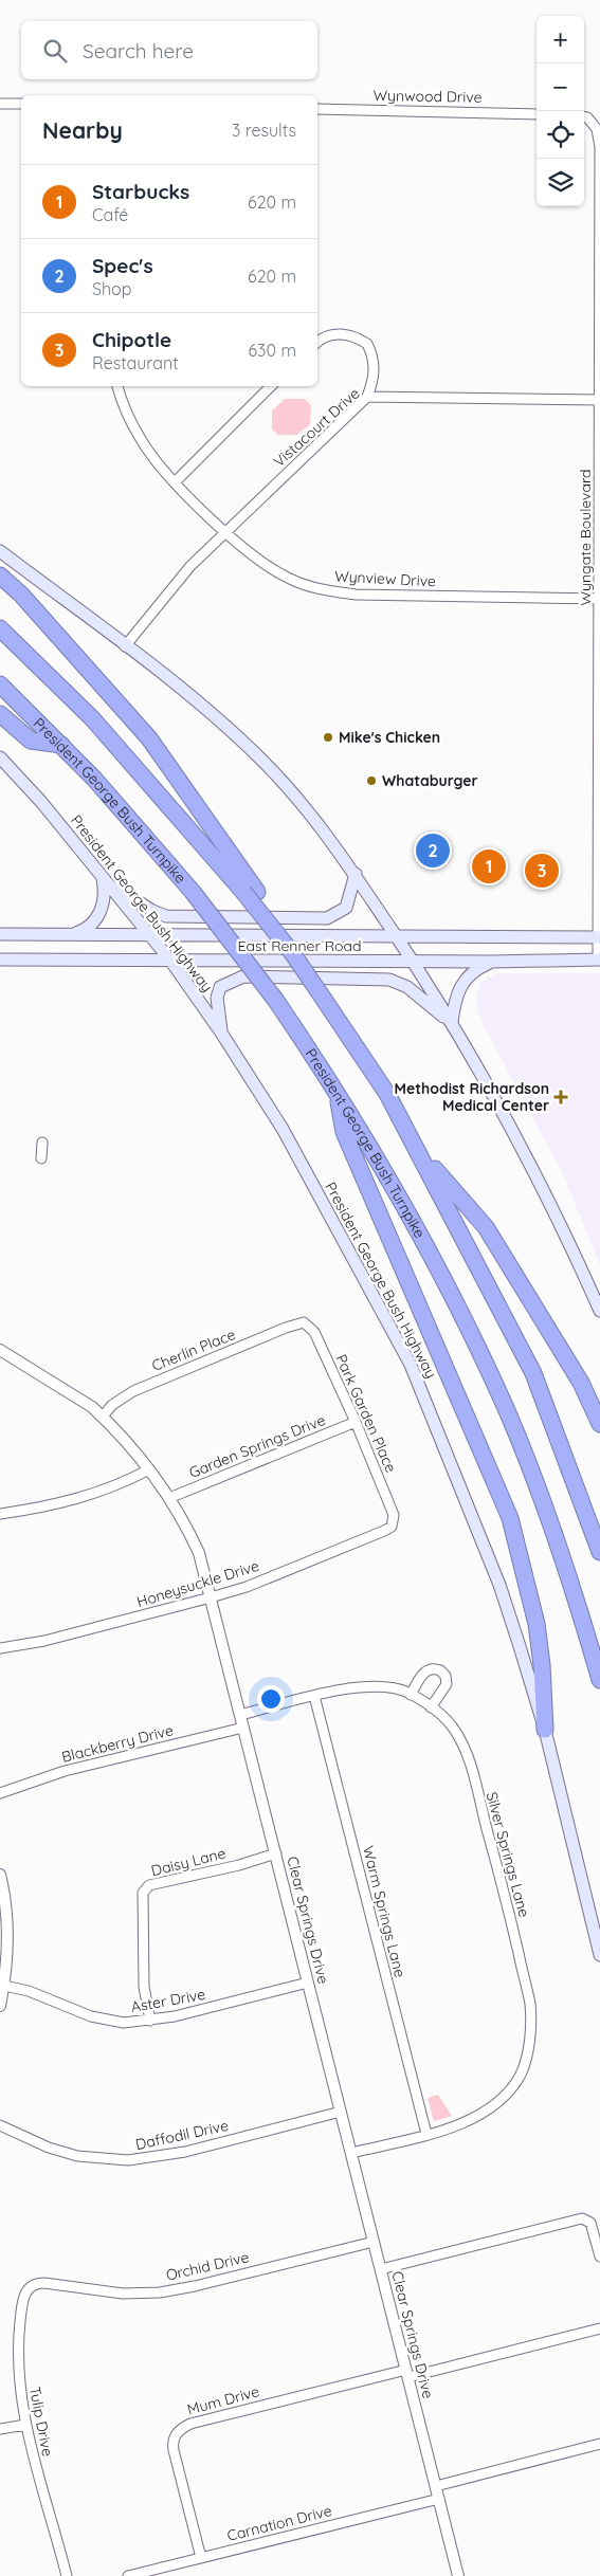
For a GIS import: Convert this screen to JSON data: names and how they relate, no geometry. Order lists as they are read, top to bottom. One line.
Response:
{"streets":{"highway":["President George Bush Turnpike"],"main road":["President George Bush Highway","East Renner Road"],"street":["Wynwood Drive","Vistacourt Drive","Wyngate Boulevard","Wynview Drive","Cherlin Place","Park Garden Place","Garden Springs Drive","Honeysuckle Drive","Blackberry Drive","Silver Springs Lane","Daisy Lane","Warm Springs Lane","Clear Springs Drive","Aster Drive","Daffodil Drive","Orchid Drive","Mum Drive","Tulip Drive","Carnation Drive"]},"crossings":[["Vistacourt Drive","Wyngate Boulevard"],["Vistacourt Drive","Wynview Drive"],["Wyngate Boulevard","Wynview Drive"],["Wyngate Boulevard","East Renner Road"],["President George Bush Highway","East Renner Road"],["Cherlin Place","Park Garden Place"],["Cherlin Place","Clear Springs Drive"],["Park Garden Place","Garden Springs Drive"],["Park Garden Place","Honeysuckle Drive"],["Garden Springs Drive","Clear Springs Drive"],["Honeysuckle Drive","Clear Springs Drive"],["Blackberry Drive","Clear Springs Drive"],["Silver Springs Lane","Warm Springs Lane"],["Silver Springs Lane","Clear Springs Drive"],["Daisy Lane","Clear Springs Drive"],["Daisy Lane","Aster Drive"],["Clear Springs Drive","Aster Drive"],["Clear Springs Drive","Daffodil Drive"],["Clear Springs Drive","Orchid Drive"],["Clear Springs Drive","Mum Drive"],["Clear Springs Drive","Carnation Drive"],["Orchid Drive","Tulip Drive"],["Mum Drive","Carnation Drive"]],"places":{"other":["Mike's Chicken","Whataburger"],"health":["Methodist Richardson Medical Center"]},"page":{"map_buttons":["+","−"],"search":"Search here","heading":["Nearby","3 results"],"list":[{"mark":"1","name":"Starbucks","note":"Café","value":"620 m"},{"mark":"2","name":"Spec's","note":"Shop","value":"620 m"},{"mark":"3","name":"Chipotle","note":"Restaurant","value":"630 m"}],"pins":["2","1","3"]}}
